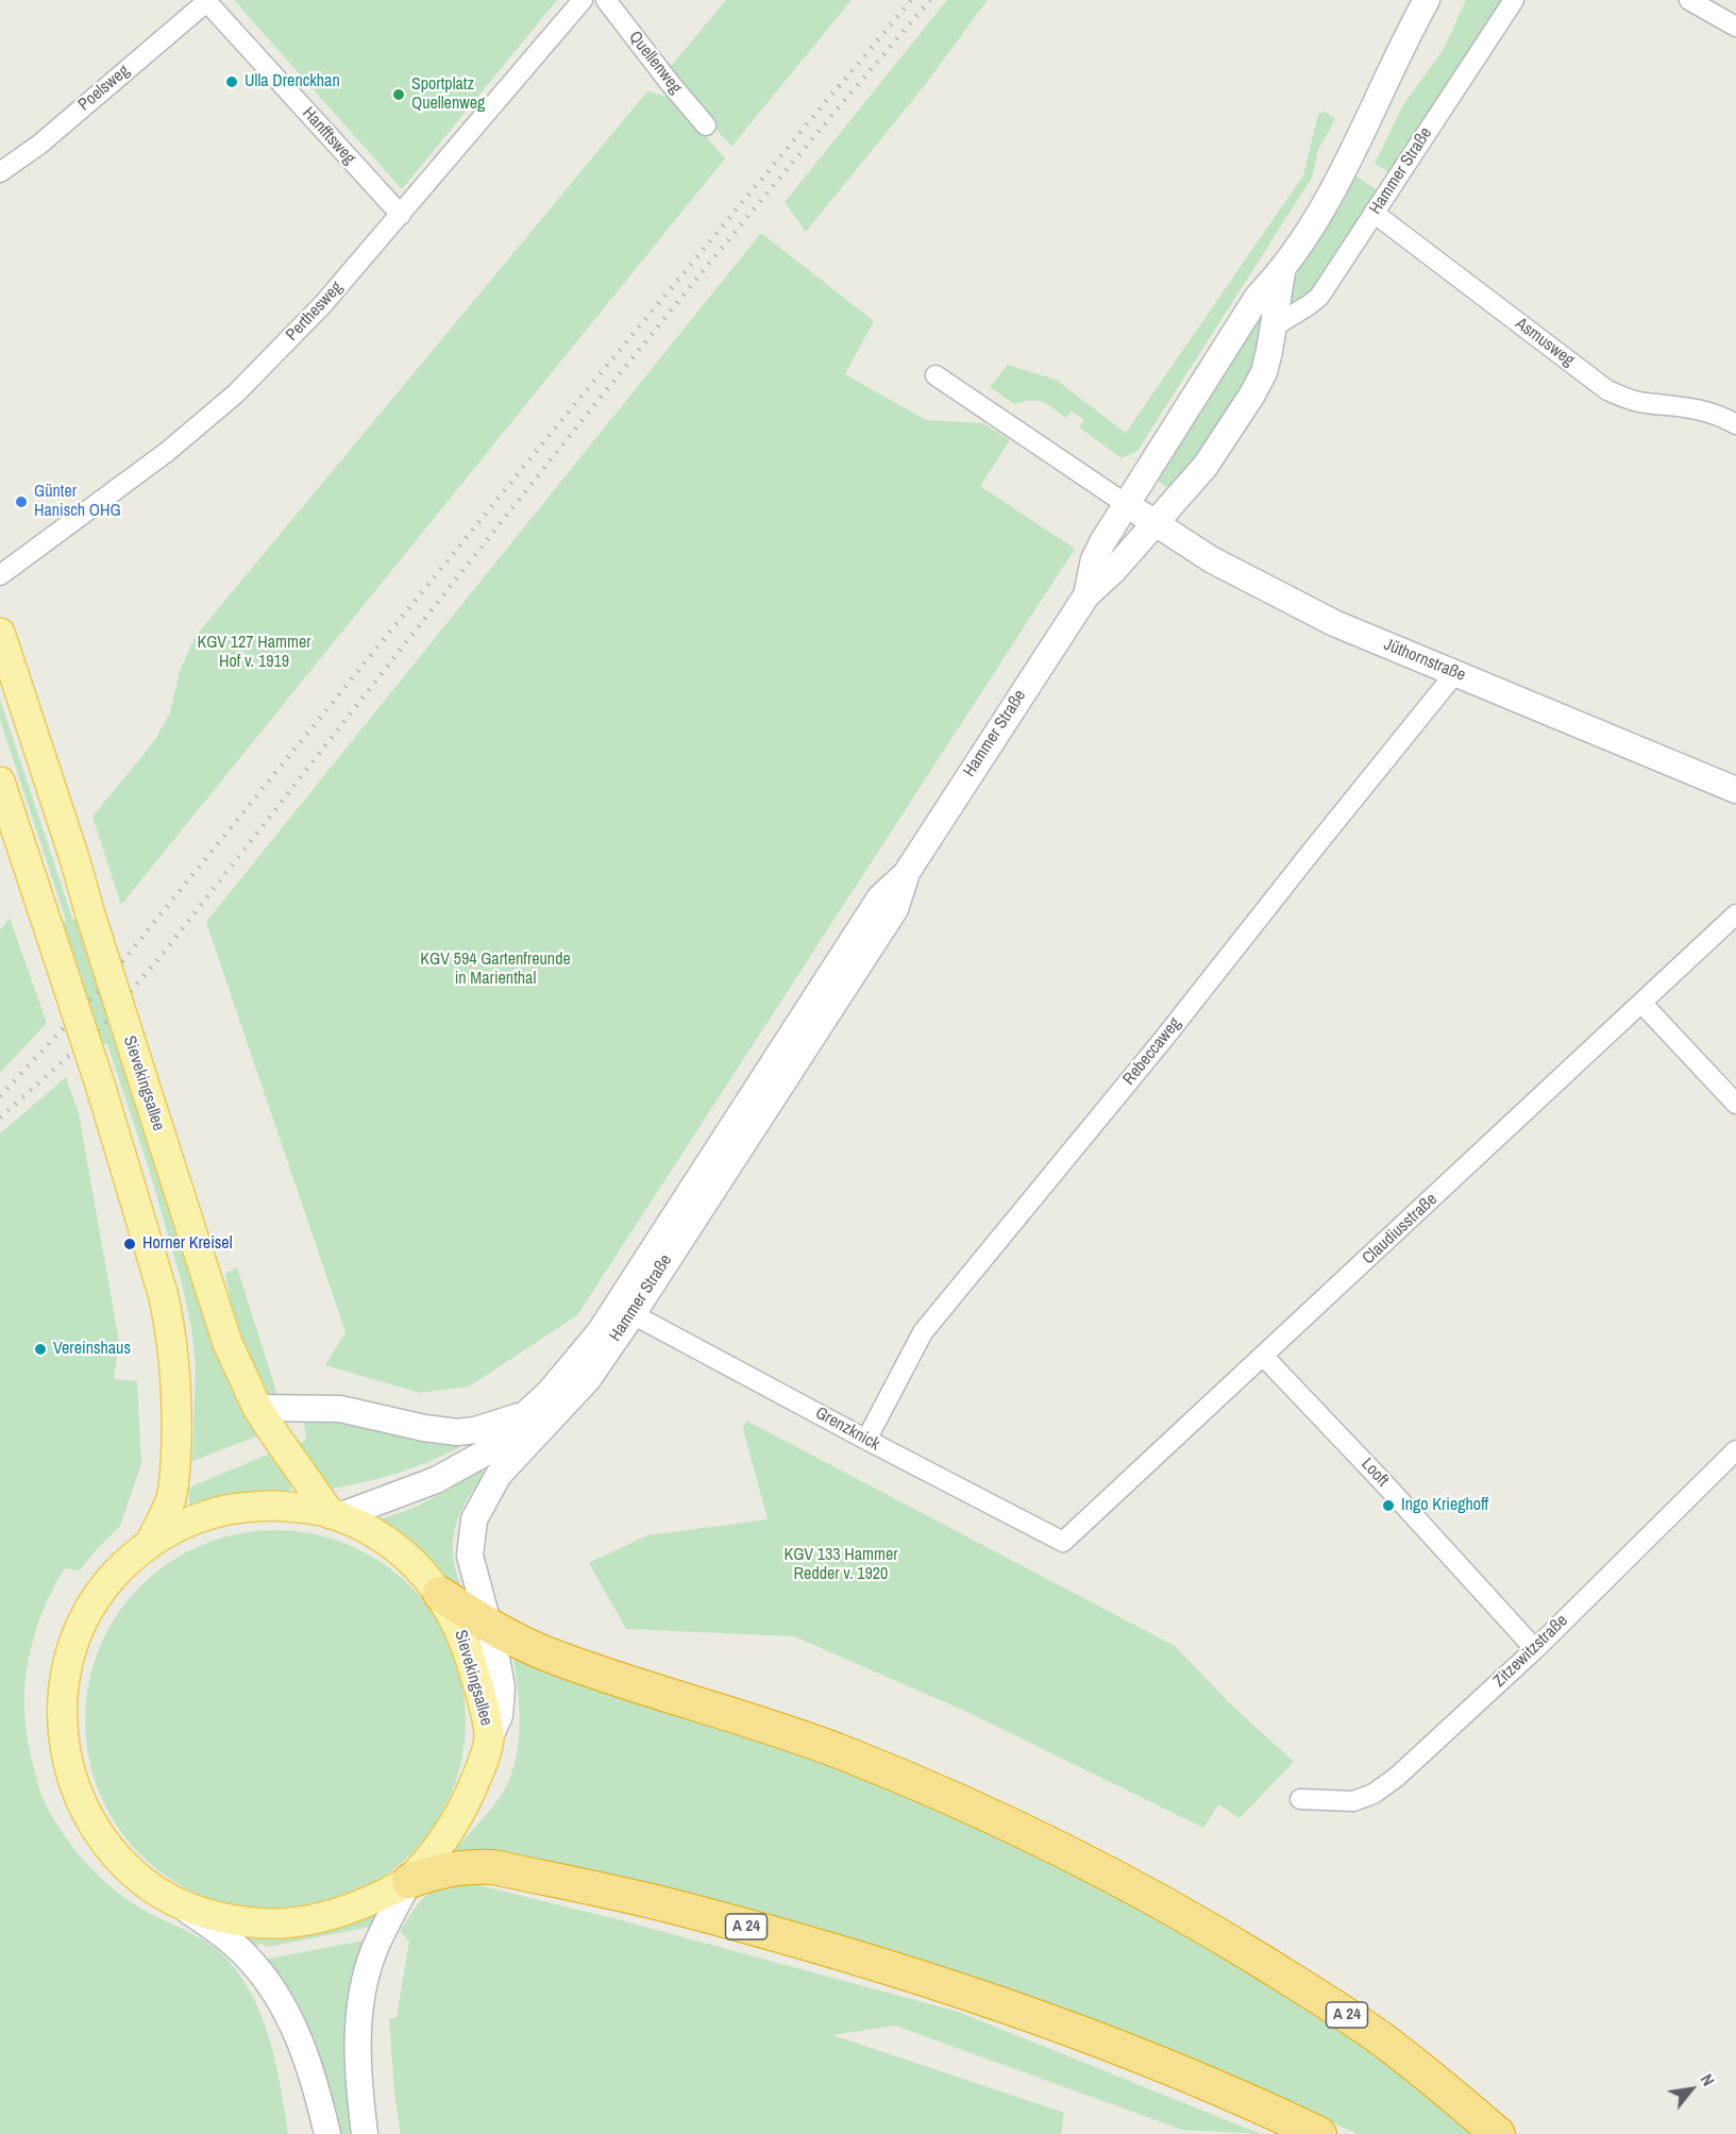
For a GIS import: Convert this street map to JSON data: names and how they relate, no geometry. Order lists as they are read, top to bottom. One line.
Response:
{"streets":{"highway":["A 24"],"main road":["Hammer Straße","Jüthornstraße","Sievekingsallee"],"street":["Quellenweg","Poelsweg","Hanfftsweg","Perthesweg","Asmusweg","Rebeccaweg","Claudiusstraße","Grenzknick","Looft","Zitzewitzstraße"]},"crossings":[["Poelsweg","Hanfftsweg"],["Hanfftsweg","Perthesweg"],["Hammer Straße","Asmusweg"],["Hammer Straße","Jüthornstraße"],["Hammer Straße","Sievekingsallee"],["Hammer Straße","Grenzknick"],["Hammer Straße","A 24"],["Jüthornstraße","Rebeccaweg"],["Rebeccaweg","Grenzknick"],["Sievekingsallee","A 24"],["Claudiusstraße","Grenzknick"],["Claudiusstraße","Looft"],["Looft","Zitzewitzstraße"]],"parks":["KGV 127 Hammer Hof v. 1919","KGV 594 Gartenfreunde in Marienthal","KGV 133 Hammer Redder v. 1920"],"places":["Ulla Drenckhan","Sportplatz Quellenweg","Günter Hanisch OHG","Horner Kreisel","Vereinshaus","Ingo Krieghoff"],"north":"top right"}
